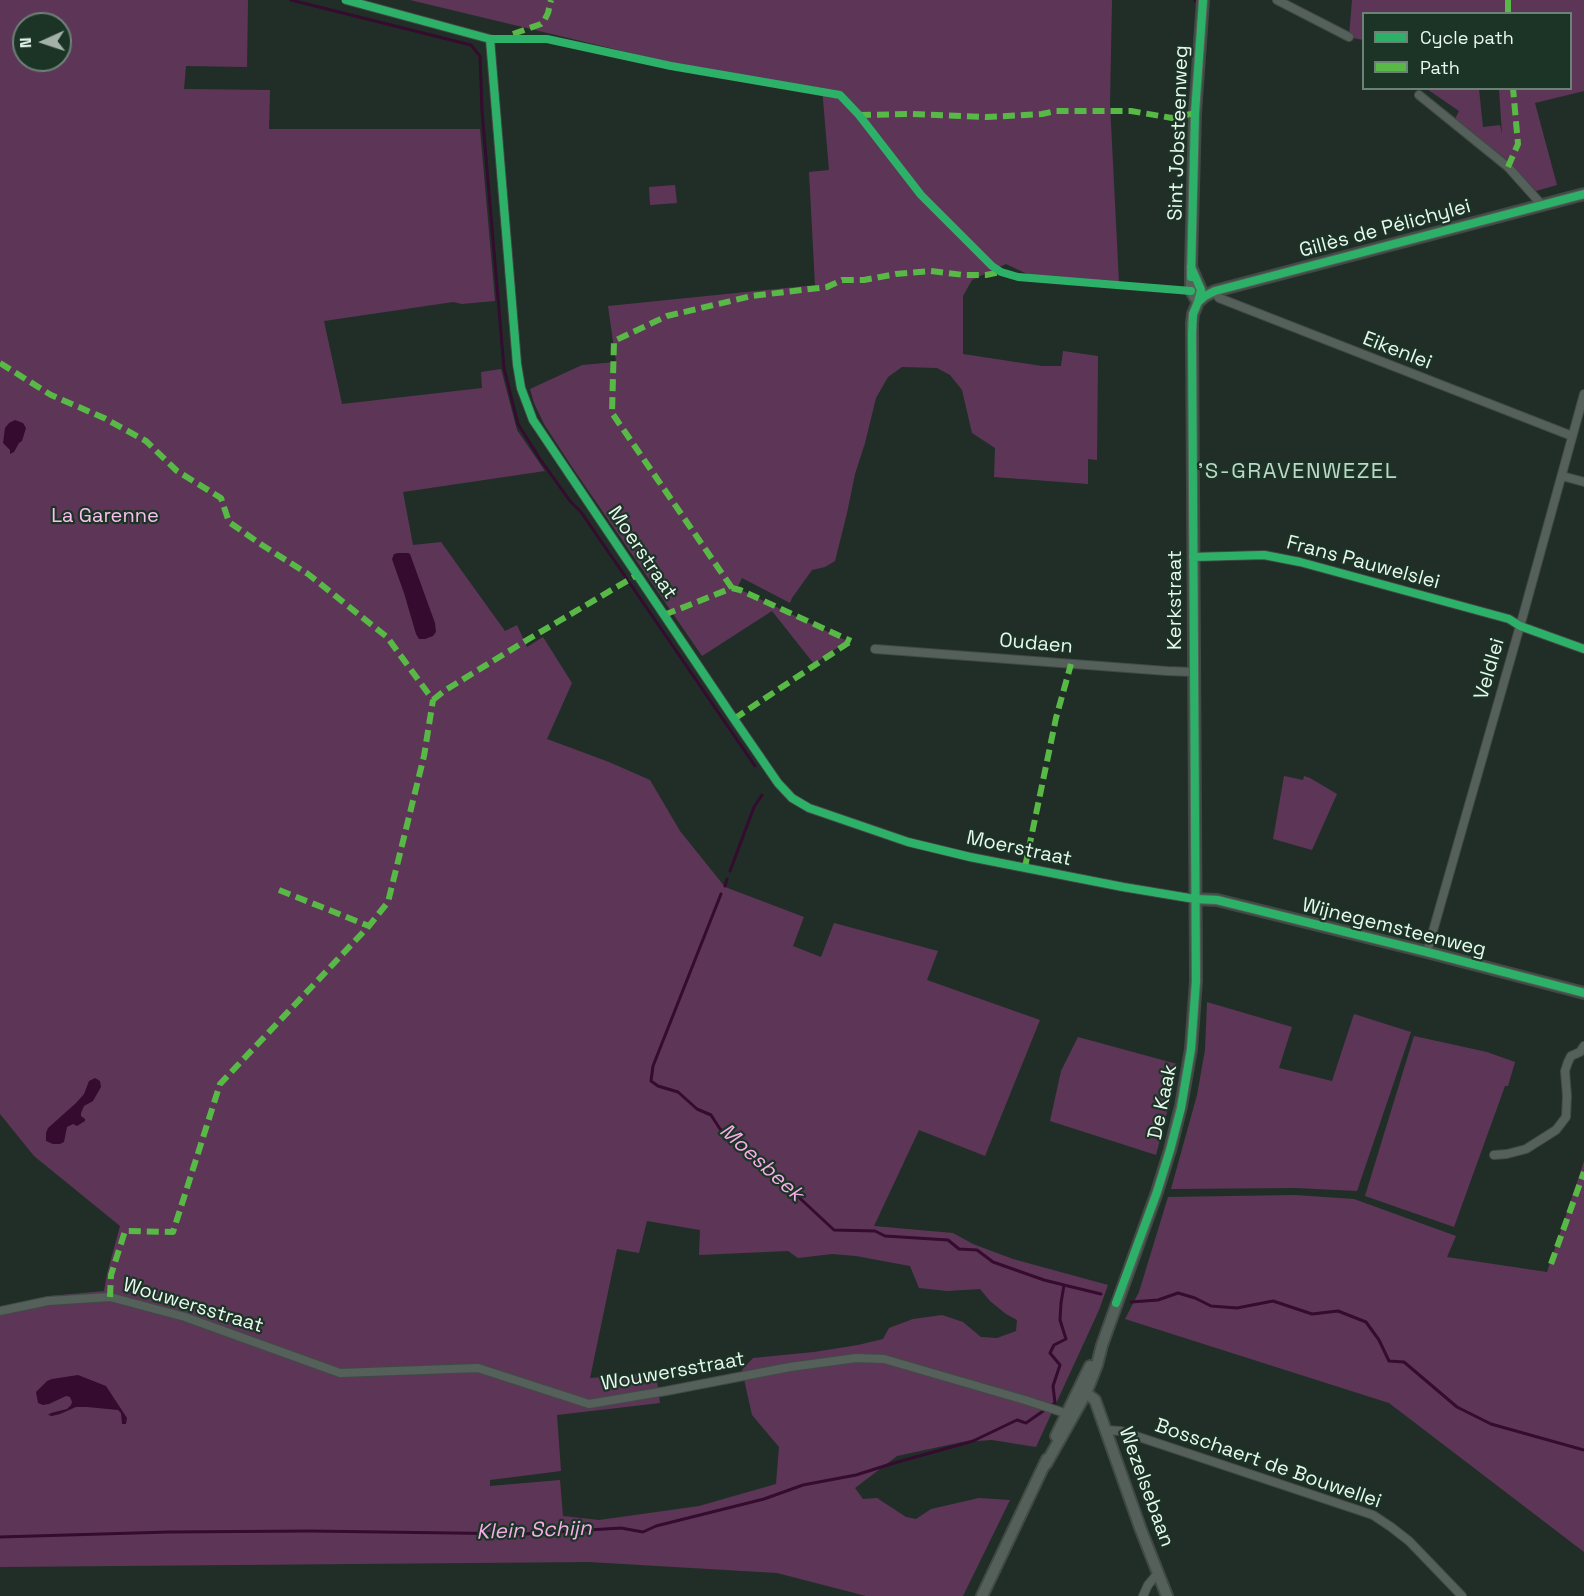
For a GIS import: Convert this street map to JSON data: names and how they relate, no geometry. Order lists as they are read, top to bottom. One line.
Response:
{"streets":{"main road":["Sint Jobsteenweg","Gillès de Pélichylei","Kerkstraat","Wijnegemsteenweg","De Kaak","Wezelsebaan"],"street":["Eikenlei","Moerstraat","Frans Pauwelslei","Oudaen","Veldlei","Wouwersstraat","Bosschaert de Bouwellei"]},"crossings":[["Sint Jobsteenweg","Gillès de Pélichylei"],["Sint Jobsteenweg","Kerkstraat"],["Gillès de Pélichylei","Eikenlei"],["Gillès de Pélichylei","Kerkstraat"],["Eikenlei","Veldlei"],["Moerstraat","Kerkstraat"],["Moerstraat","Wijnegemsteenweg"],["Moerstraat","De Kaak"],["Frans Pauwelslei","Kerkstraat"],["Frans Pauwelslei","Veldlei"],["Kerkstraat","Oudaen"],["Kerkstraat","Wijnegemsteenweg"],["Kerkstraat","De Kaak"],["Veldlei","Wijnegemsteenweg"],["Wijnegemsteenweg","De Kaak"],["Bosschaert de Bouwellei","Wezelsebaan"]],"districts":["'S-GRAVENWEZEL"],"water":["Moesbeek","Klein Schijn"],"parks":["La Garenne"],"legend":["Cycle path","Path"],"north":"left"}
